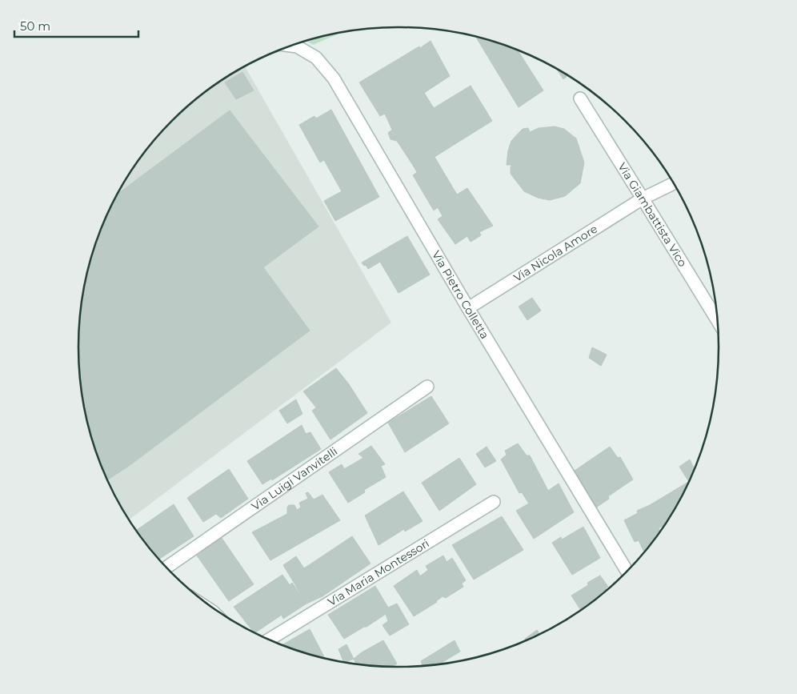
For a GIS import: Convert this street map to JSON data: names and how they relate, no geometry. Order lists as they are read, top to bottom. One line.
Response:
{"streets":{"street":["Via Giambattista Vico","Via Nicola Amore","Via Pietro Colletta","Via Luigi Vanvitelli","Via Maria Montessori"]},"crossings":[["Via Giambattista Vico","Via Nicola Amore"],["Via Nicola Amore","Via Pietro Colletta"]],"scale_bar":"50 m"}
